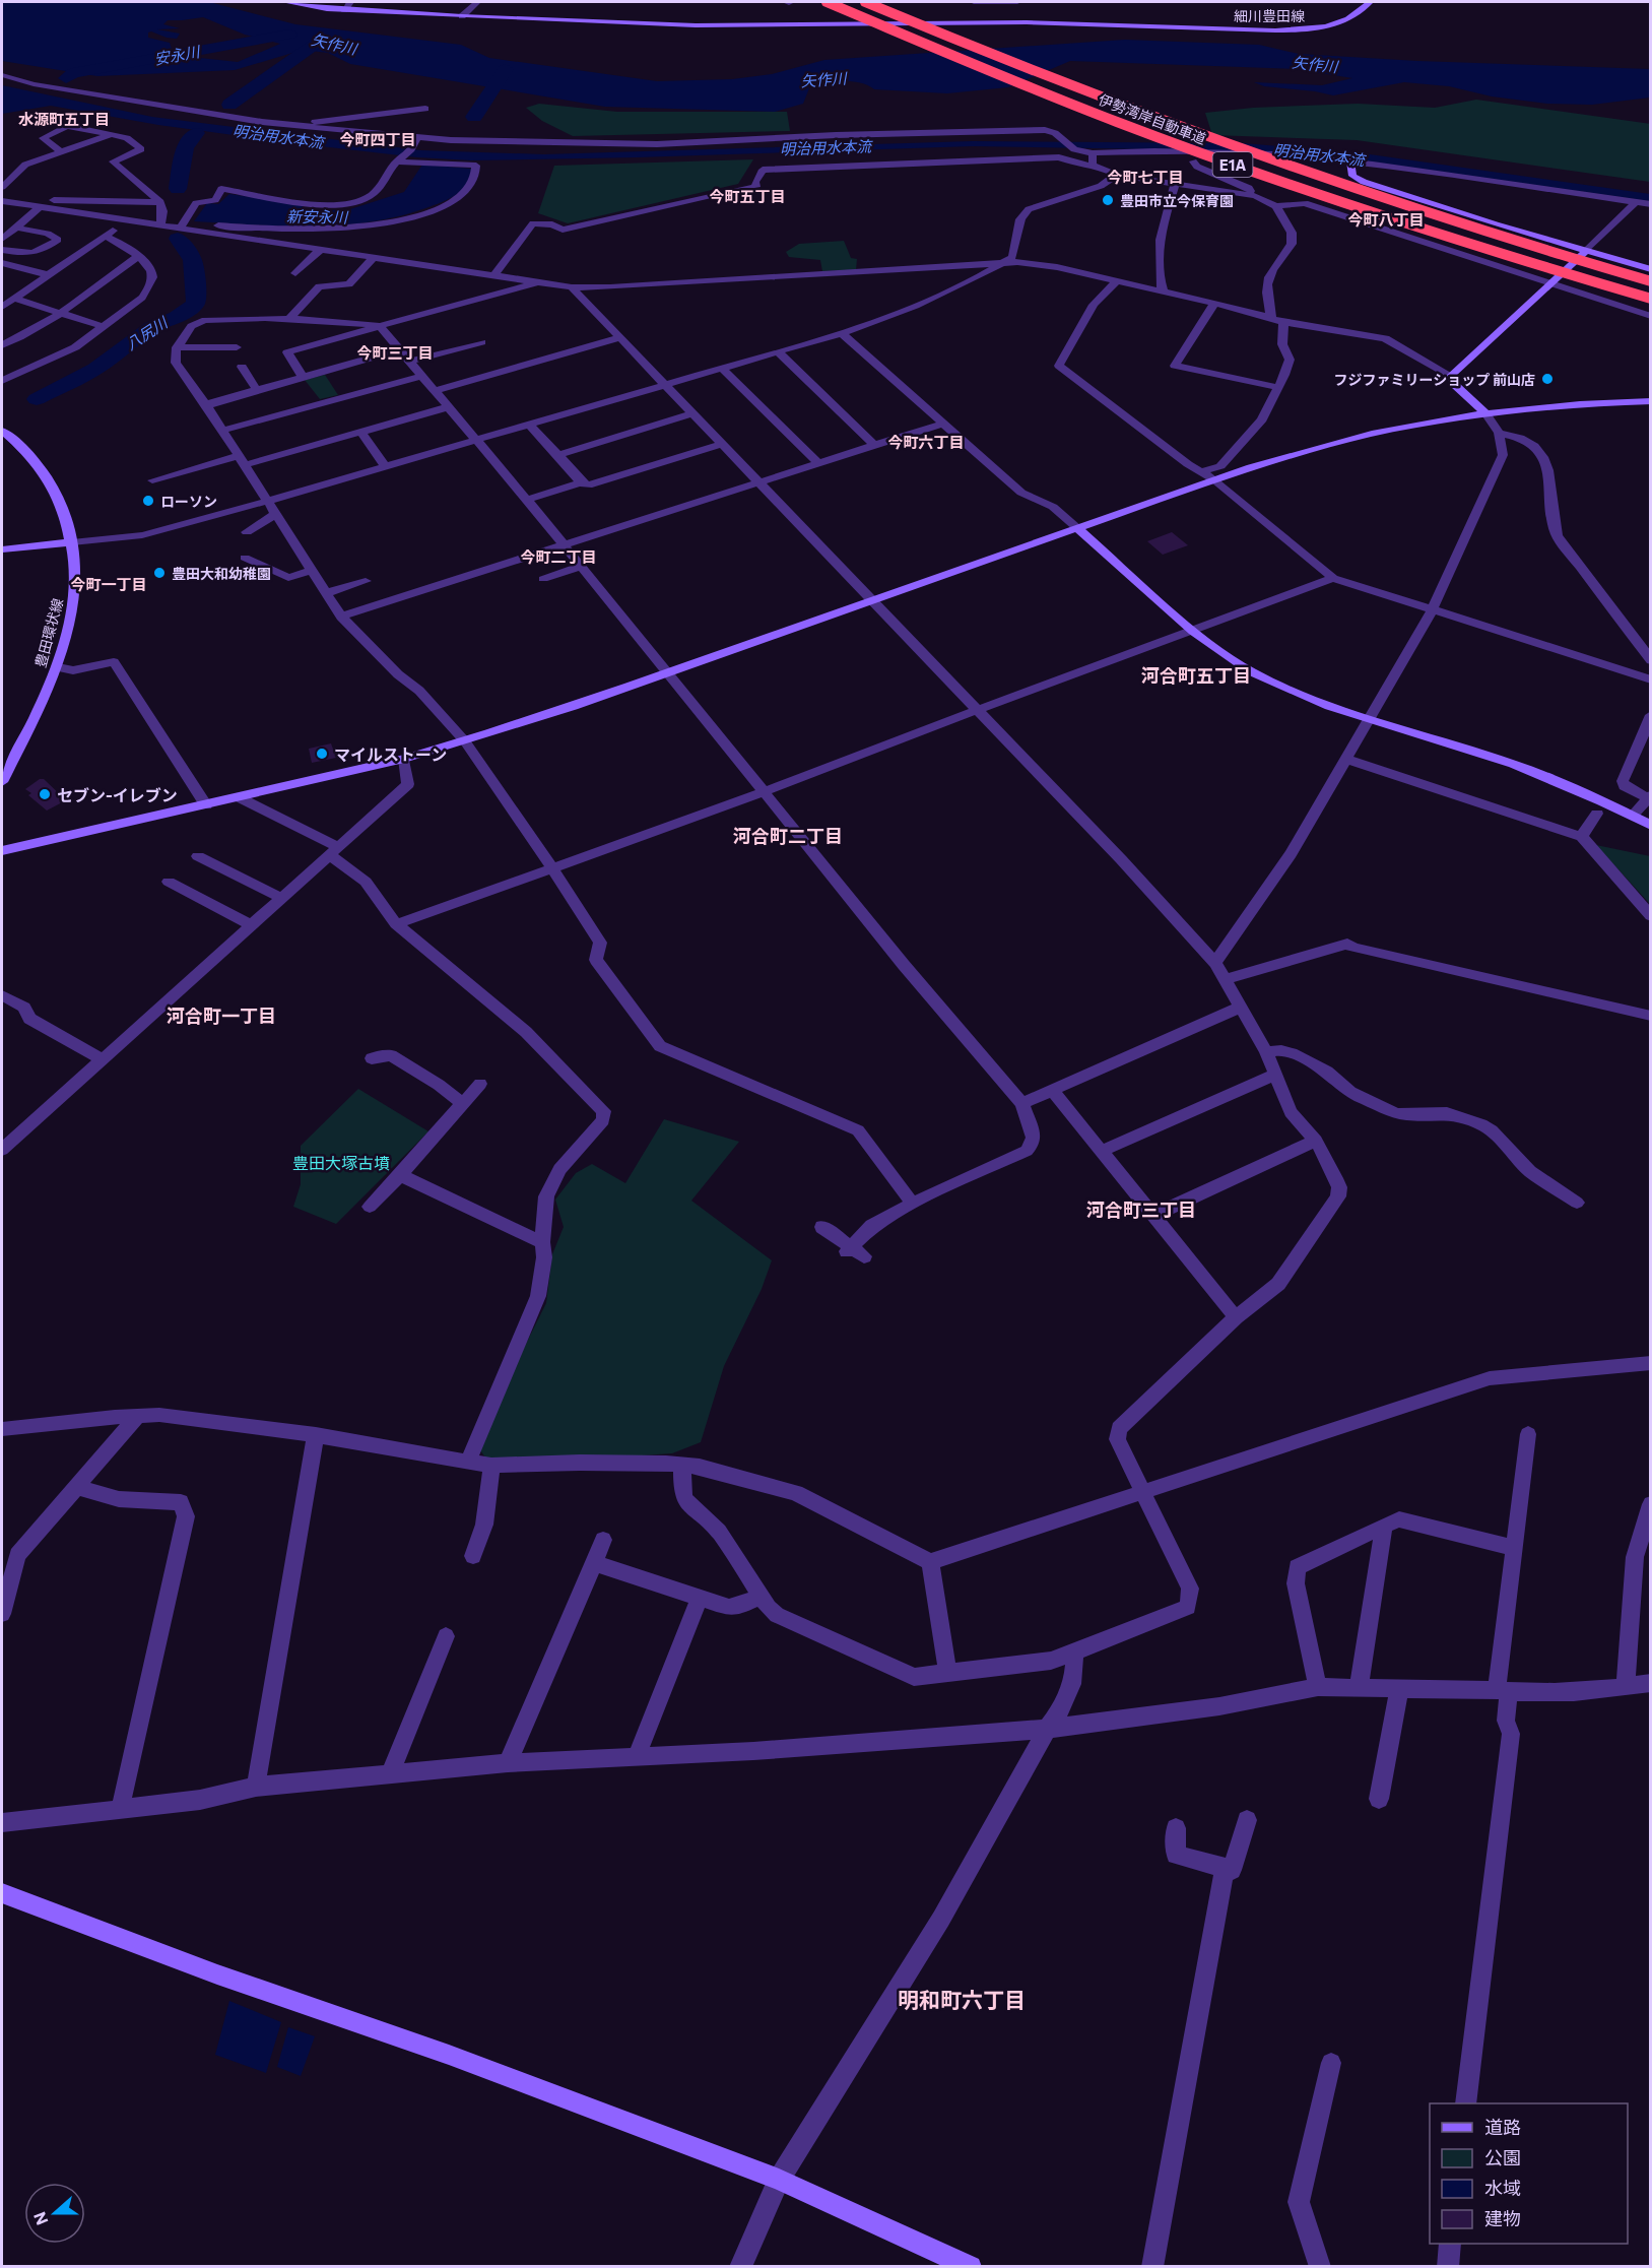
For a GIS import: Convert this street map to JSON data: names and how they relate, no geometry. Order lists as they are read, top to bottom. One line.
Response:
{"streets":{"highway":["伊勢湾岸自動車道","E1A"],"street":["細川豊田線","豊田環状線"]},"districts":["水源町五丁目","今町四丁目","今町七丁目","今町五丁目","今町八丁目","今町三丁目","今町六丁目","今町二丁目","今町一丁目","河合町五丁目","河合町二丁目","河合町一丁目","河合町三丁目","明和町六丁目"],"water":["矢作川","安永川","明治用水本流","新安永川","八尻川"],"parks":["豊田大塚古墳"],"places":["豊田市立今保育園","フジファミリーショップ 前山店","ローソン","豊田大和幼稚園","マイルストーン","セブン-イレブン"],"legend":["道路","公園","水域","建物"],"north":"left"}
